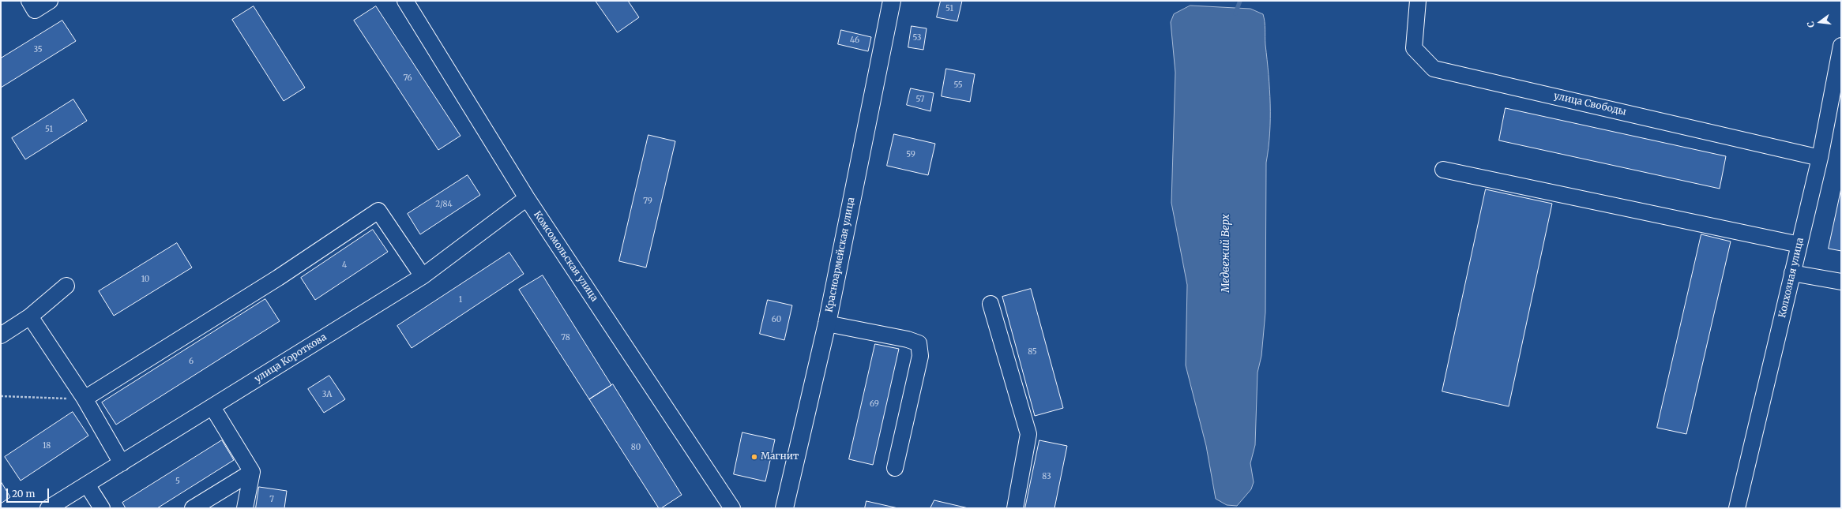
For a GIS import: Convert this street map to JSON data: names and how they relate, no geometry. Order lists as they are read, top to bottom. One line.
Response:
{"streets":{"main road":["Красноармейская улица"],"street":["улица Свободы","Комсомольская улица","Колхозная улица","улица Короткова"]},"crossings":[["улица Свободы","Колхозная улица"],["Комсомольская улица","улица Короткова"]],"water":["Медвежий Верх"],"places":["Магнит"],"house_numbers":["51","53","46","35","76","55","57","51","59","79","2/84","4","10","1","60","78","85","6","3А","69","18","80","83","5","7"],"scale_bar":"20 m","north":"left"}
